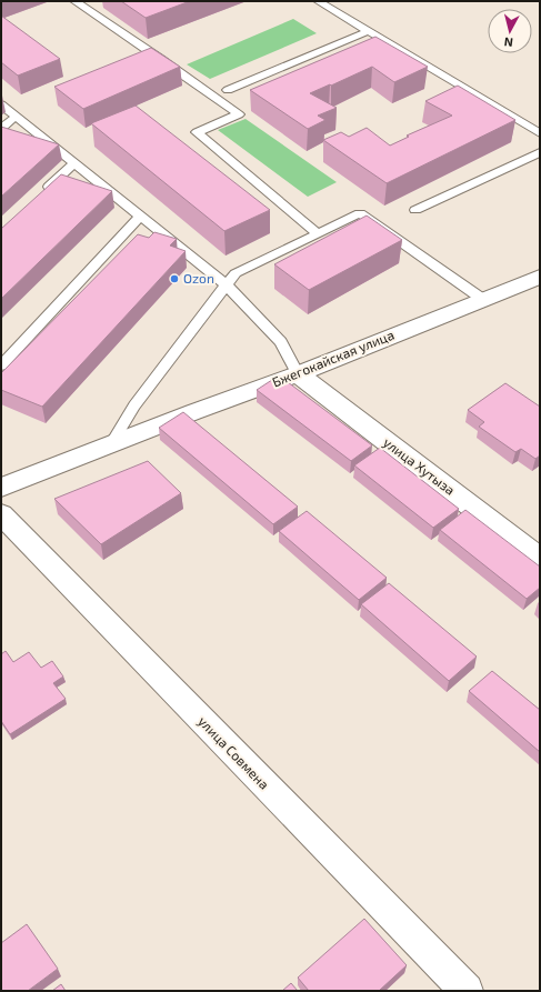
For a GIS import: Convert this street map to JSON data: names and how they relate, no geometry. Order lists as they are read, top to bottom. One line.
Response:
{"streets":{"street":["Бжегокайская улица","улица Хутыза","улица Совмена"]},"crossings":[["Бжегокайская улица","улица Хутыза"]],"places":["Ozon"],"north":"bottom"}
